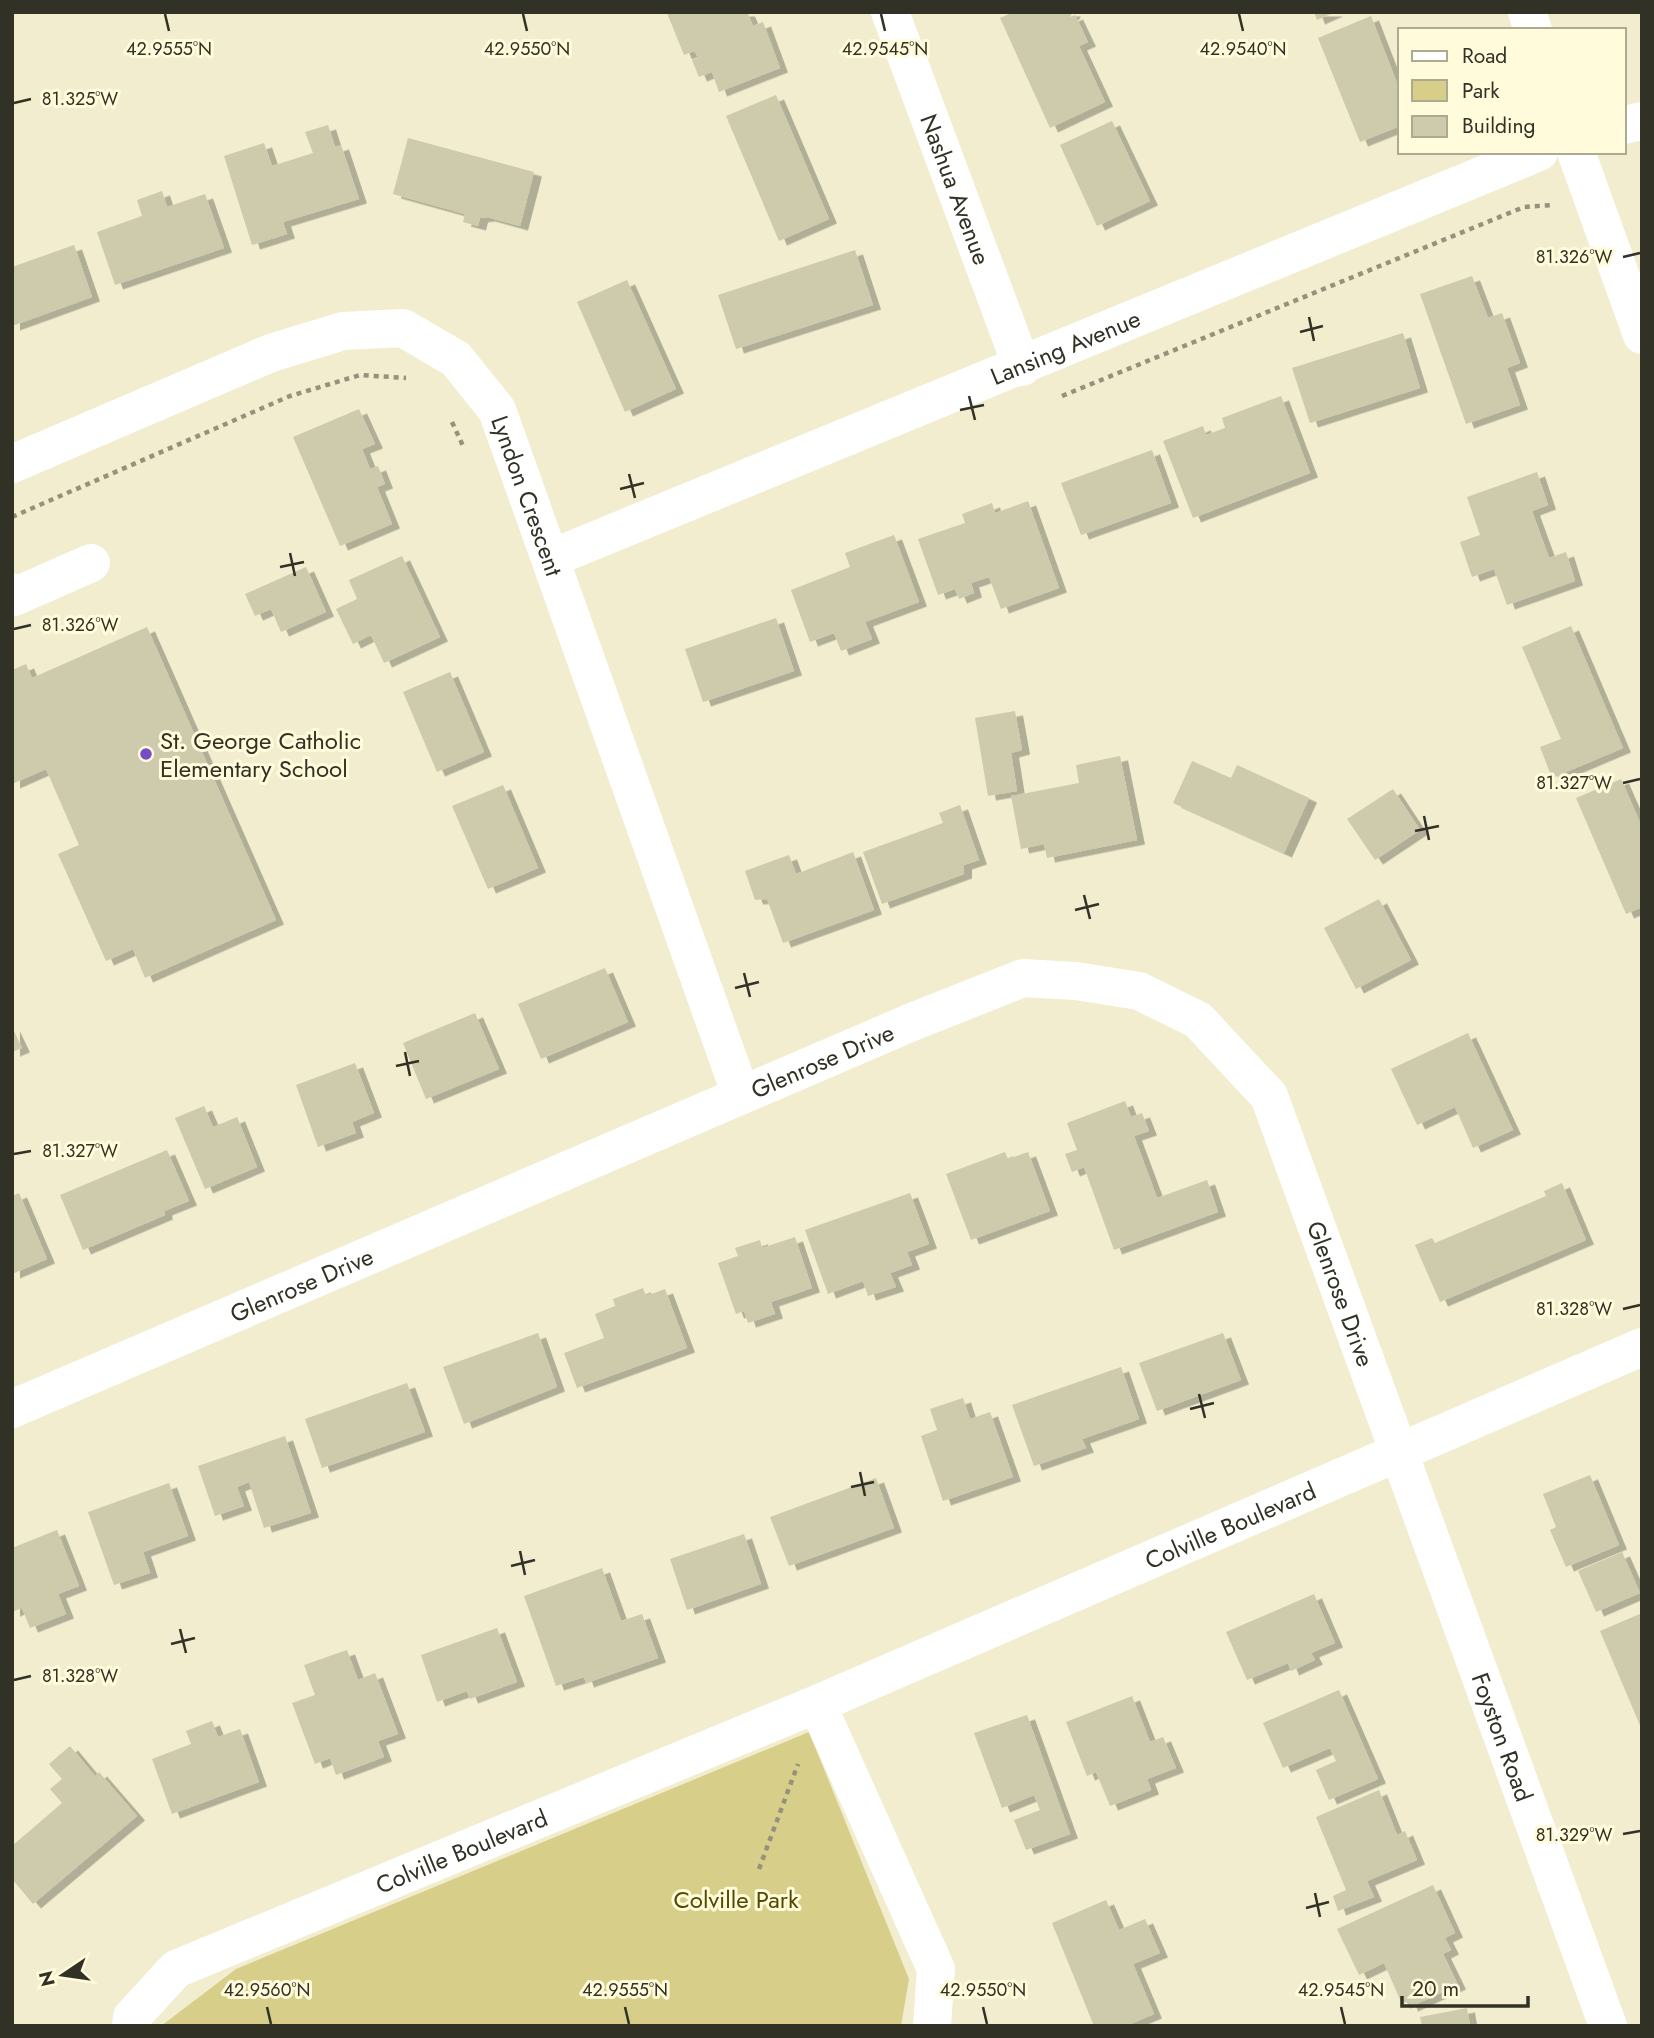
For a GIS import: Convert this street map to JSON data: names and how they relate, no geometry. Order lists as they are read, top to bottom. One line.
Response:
{"streets":{"street":["Nashua Avenue","Lansing Avenue","Lyndon Crescent","Glenrose Drive","Colville Boulevard","Foyston Road"]},"crossings":[["Nashua Avenue","Lansing Avenue"],["Lansing Avenue","Lyndon Crescent"],["Lyndon Crescent","Glenrose Drive"],["Glenrose Drive","Colville Boulevard"],["Glenrose Drive","Foyston Road"],["Colville Boulevard","Foyston Road"]],"parks":["Colville Park"],"places":["St. George Catholic Elementary School"],"legend":["Road","Park","Building"],"scale_bar":"20 m","north":"left","coordinates":["42.9555°N","42.9550°N","42.9545°N","42.9540°N","81.325°W","81.326°W","81.327°W","81.328°W","81.329°W","42.9560°N"]}
